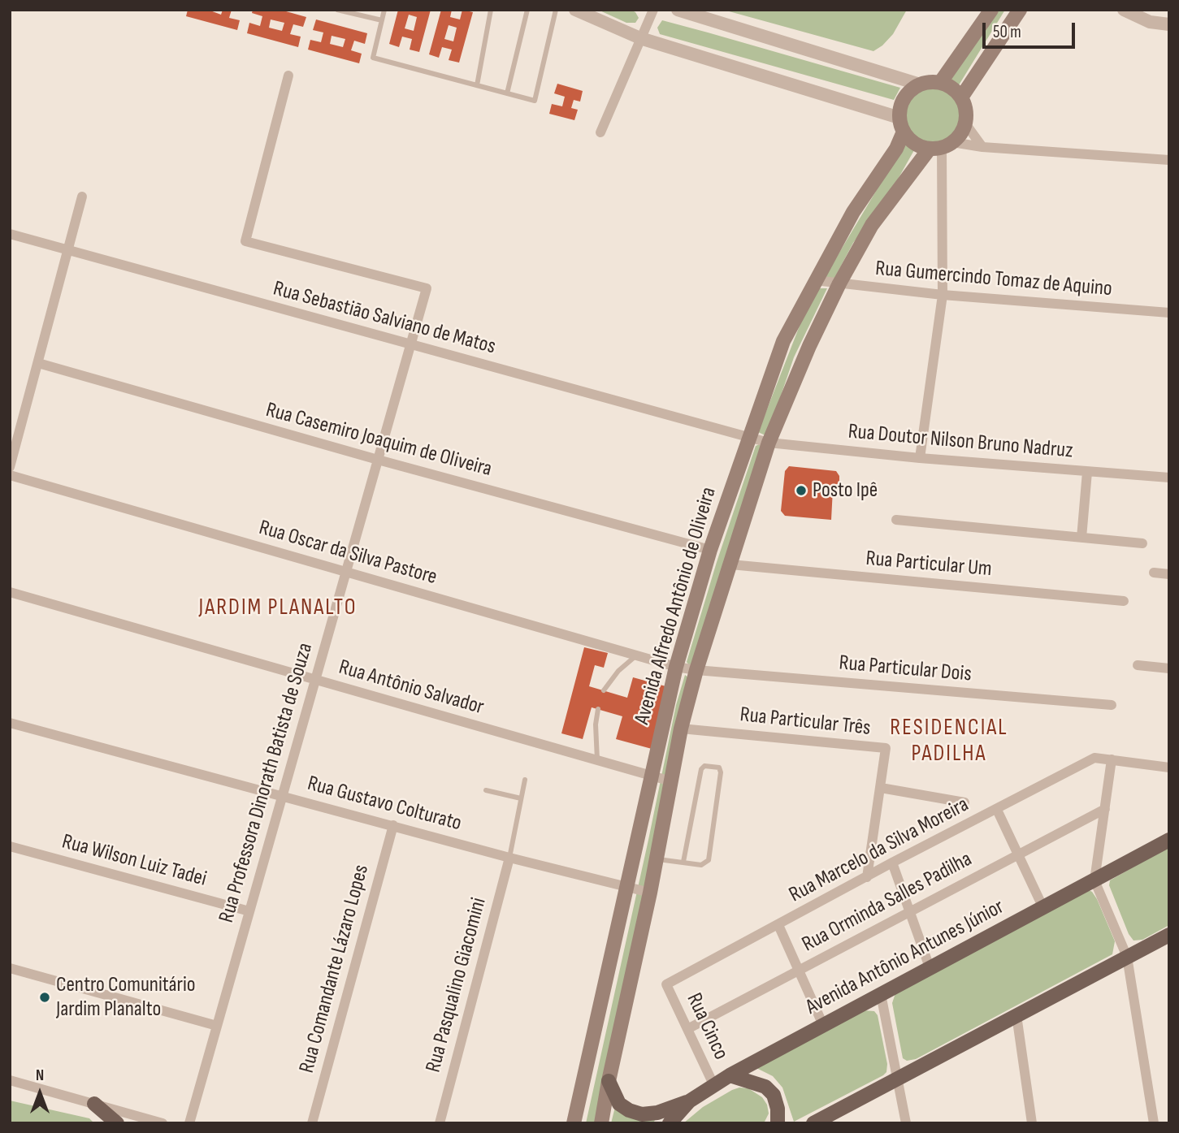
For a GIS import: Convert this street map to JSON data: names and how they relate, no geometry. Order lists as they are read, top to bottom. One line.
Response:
{"streets":{"main road":["Avenida Alfredo Antônio de Oliveira","Avenida Antônio Antunes Júnior"],"street":["Rua Gumercindo Tomaz de Aquino","Rua Sebastião Salviano de Matos","Rua Casemiro Joaquim de Oliveira","Rua Doutor Nilson Bruno Nadruz","Rua Oscar da Silva Pastore","Rua Particular Um","Rua Particular Dois","Rua Antônio Salvador","Rua Particular Três","Rua Professora Dinorath Batista de Souza","Rua Gustavo Colturato","Rua Marcelo da Silva Moreira","Rua Wilson Luiz Tadei","Rua Orminda Salles Padilha","Rua Comandante Lázaro Lopes","Rua Pasqualino Giacomini","Rua Cinco"]},"crossings":[["Rua Gumercindo Tomaz de Aquino","Avenida Alfredo Antônio de Oliveira"],["Rua Sebastião Salviano de Matos","Rua Doutor Nilson Bruno Nadruz"],["Rua Sebastião Salviano de Matos","Avenida Alfredo Antônio de Oliveira"],["Rua Sebastião Salviano de Matos","Rua Professora Dinorath Batista de Souza"],["Rua Casemiro Joaquim de Oliveira","Avenida Alfredo Antônio de Oliveira"],["Rua Casemiro Joaquim de Oliveira","Rua Professora Dinorath Batista de Souza"],["Rua Doutor Nilson Bruno Nadruz","Avenida Alfredo Antônio de Oliveira"],["Rua Oscar da Silva Pastore","Avenida Alfredo Antônio de Oliveira"],["Rua Oscar da Silva Pastore","Rua Particular Dois"],["Rua Oscar da Silva Pastore","Rua Professora Dinorath Batista de Souza"],["Rua Particular Um","Avenida Alfredo Antônio de Oliveira"],["Avenida Alfredo Antônio de Oliveira","Rua Particular Dois"],["Avenida Alfredo Antônio de Oliveira","Rua Antônio Salvador"],["Avenida Alfredo Antônio de Oliveira","Rua Particular Três"],["Avenida Alfredo Antônio de Oliveira","Rua Gustavo Colturato"],["Rua Antônio Salvador","Rua Professora Dinorath Batista de Souza"],["Rua Particular Três","Rua Marcelo da Silva Moreira"],["Rua Professora Dinorath Batista de Souza","Rua Gustavo Colturato"],["Rua Professora Dinorath Batista de Souza","Rua Wilson Luiz Tadei"],["Rua Gustavo Colturato","Rua Comandante Lázaro Lopes"],["Rua Gustavo Colturato","Rua Pasqualino Giacomini"],["Rua Marcelo da Silva Moreira","Rua Cinco"],["Rua Orminda Salles Padilha","Rua Cinco"],["Avenida Antônio Antunes Júnior","Rua Cinco"]],"districts":["JARDIM PLANALTO","RESIDENCIAL PADILHA"],"places":["Posto Ipê","Centro Comunitário Jardim Planalto"],"scale_bar":"50 m","north":"top"}
